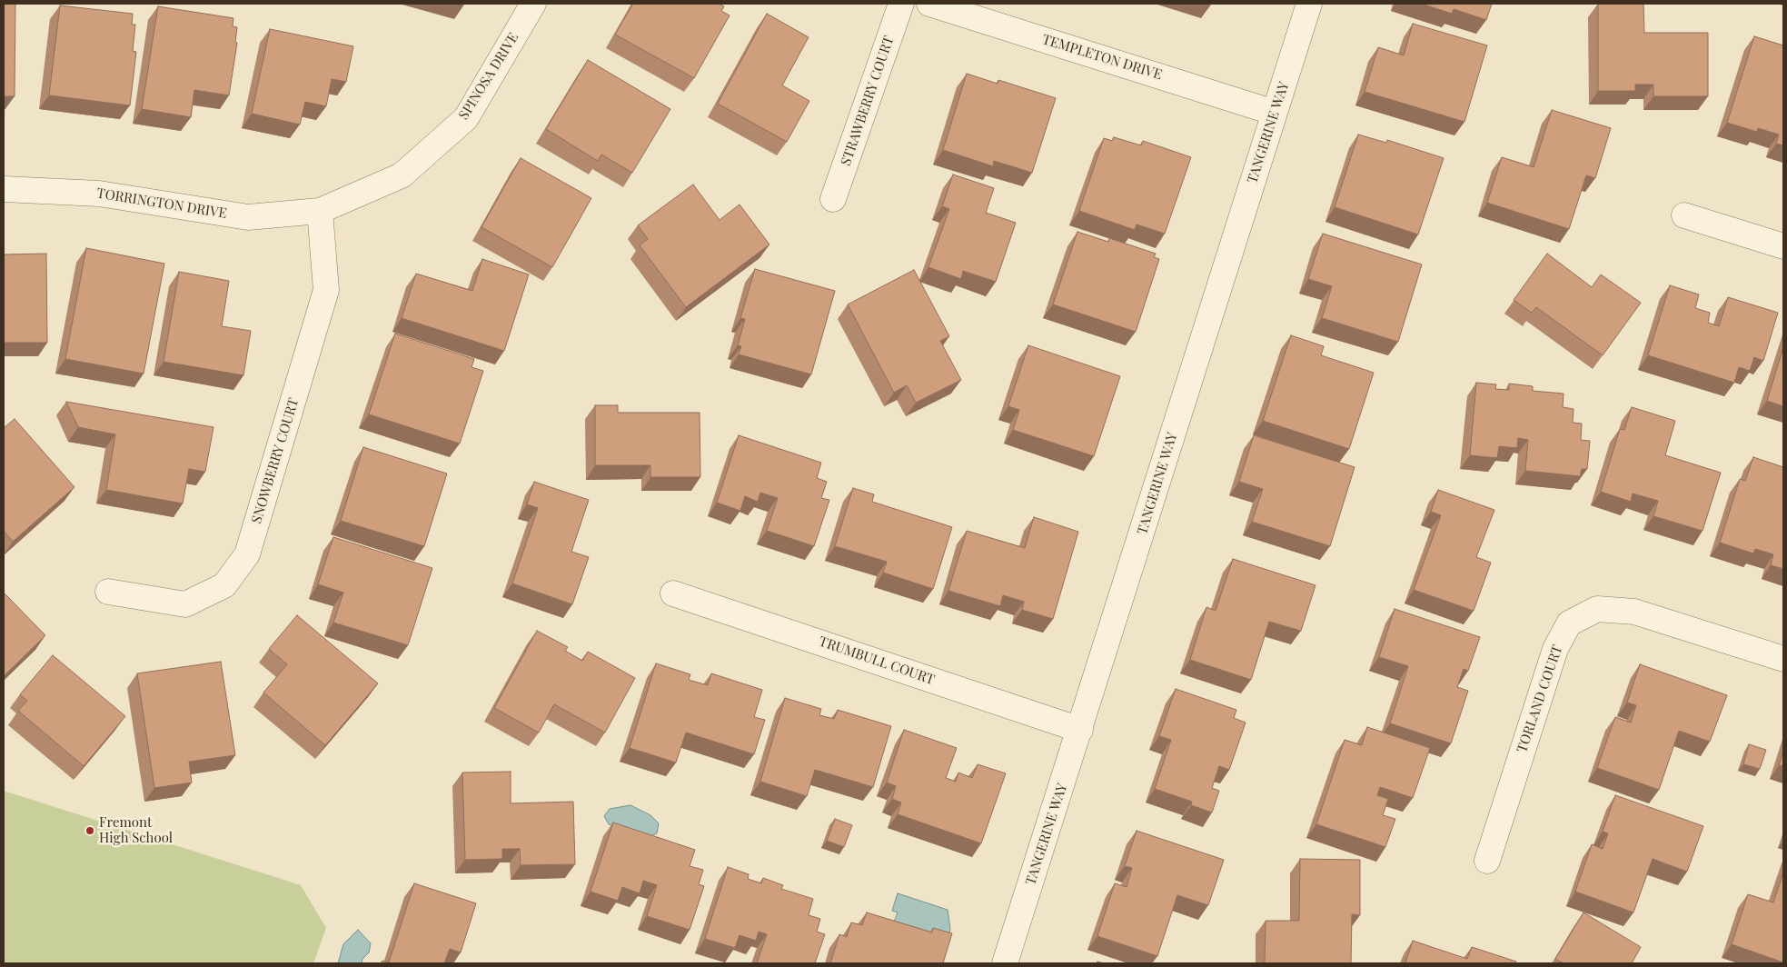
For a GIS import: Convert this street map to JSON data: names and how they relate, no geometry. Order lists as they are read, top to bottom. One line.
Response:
{"streets":{"street":["TEMPLETON DRIVE","SPINOSA DRIVE","STRAWBERRY COURT","TANGERINE WAY","TORRINGTON DRIVE","SNOWBERRY COURT","TRUMBULL COURT","TORLAND COURT"]},"crossings":[["TEMPLETON DRIVE","TANGERINE WAY"],["SPINOSA DRIVE","TORRINGTON DRIVE"],["SPINOSA DRIVE","SNOWBERRY COURT"],["TANGERINE WAY","TRUMBULL COURT"],["TORRINGTON DRIVE","SNOWBERRY COURT"]],"places":["Fremont High School"]}
